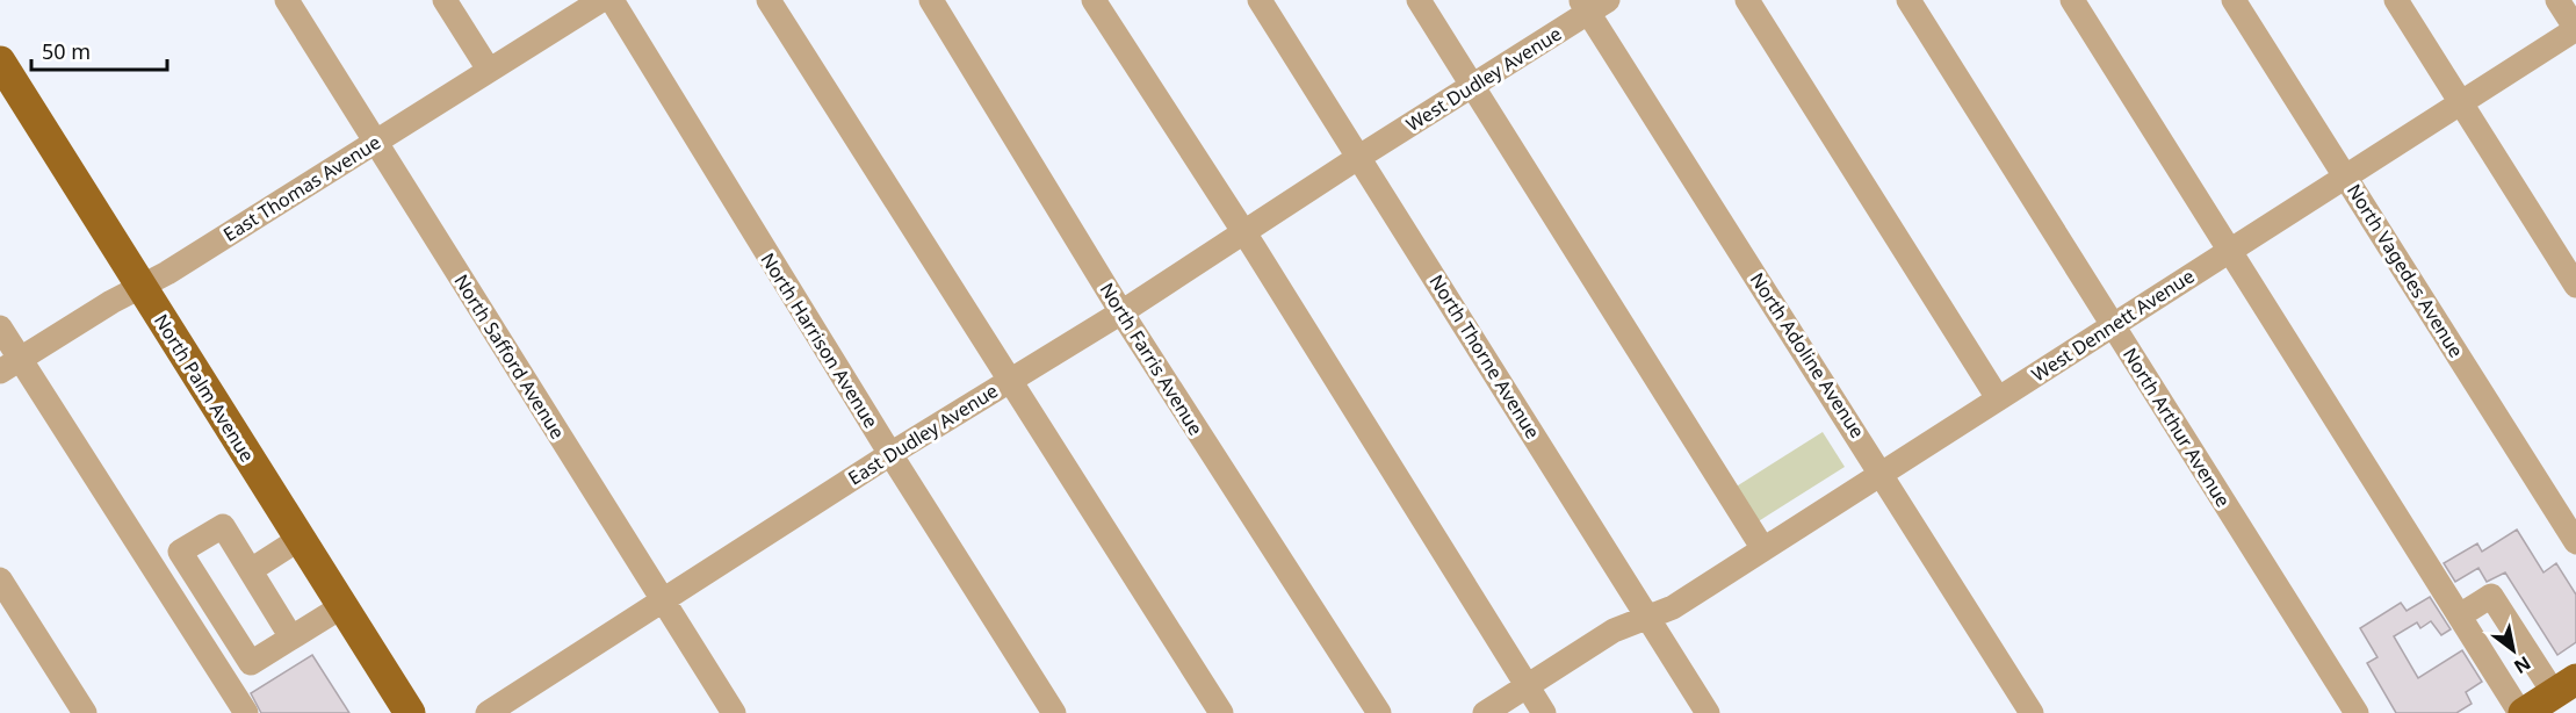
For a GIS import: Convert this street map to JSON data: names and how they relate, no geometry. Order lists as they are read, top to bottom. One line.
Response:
{"streets":{"main road":["North Palm Avenue"],"street":["West Dudley Avenue","East Thomas Avenue","North Vagedes Avenue","West Dennett Avenue","North Harrison Avenue","North Adoline Avenue","North Safford Avenue","North Thorne Avenue","North Farris Avenue","North Arthur Avenue","East Dudley Avenue"]},"crossings":[["West Dudley Avenue","North Adoline Avenue"],["West Dudley Avenue","North Thorne Avenue"],["West Dudley Avenue","East Dudley Avenue"],["East Thomas Avenue","North Safford Avenue"],["East Thomas Avenue","North Palm Avenue"],["North Vagedes Avenue","West Dennett Avenue"],["West Dennett Avenue","North Adoline Avenue"],["West Dennett Avenue","North Thorne Avenue"],["West Dennett Avenue","North Arthur Avenue"],["North Harrison Avenue","East Dudley Avenue"],["North Safford Avenue","East Dudley Avenue"],["North Thorne Avenue","East Dudley Avenue"],["North Farris Avenue","East Dudley Avenue"]],"scale_bar":"50 m","north":"bottom right"}
